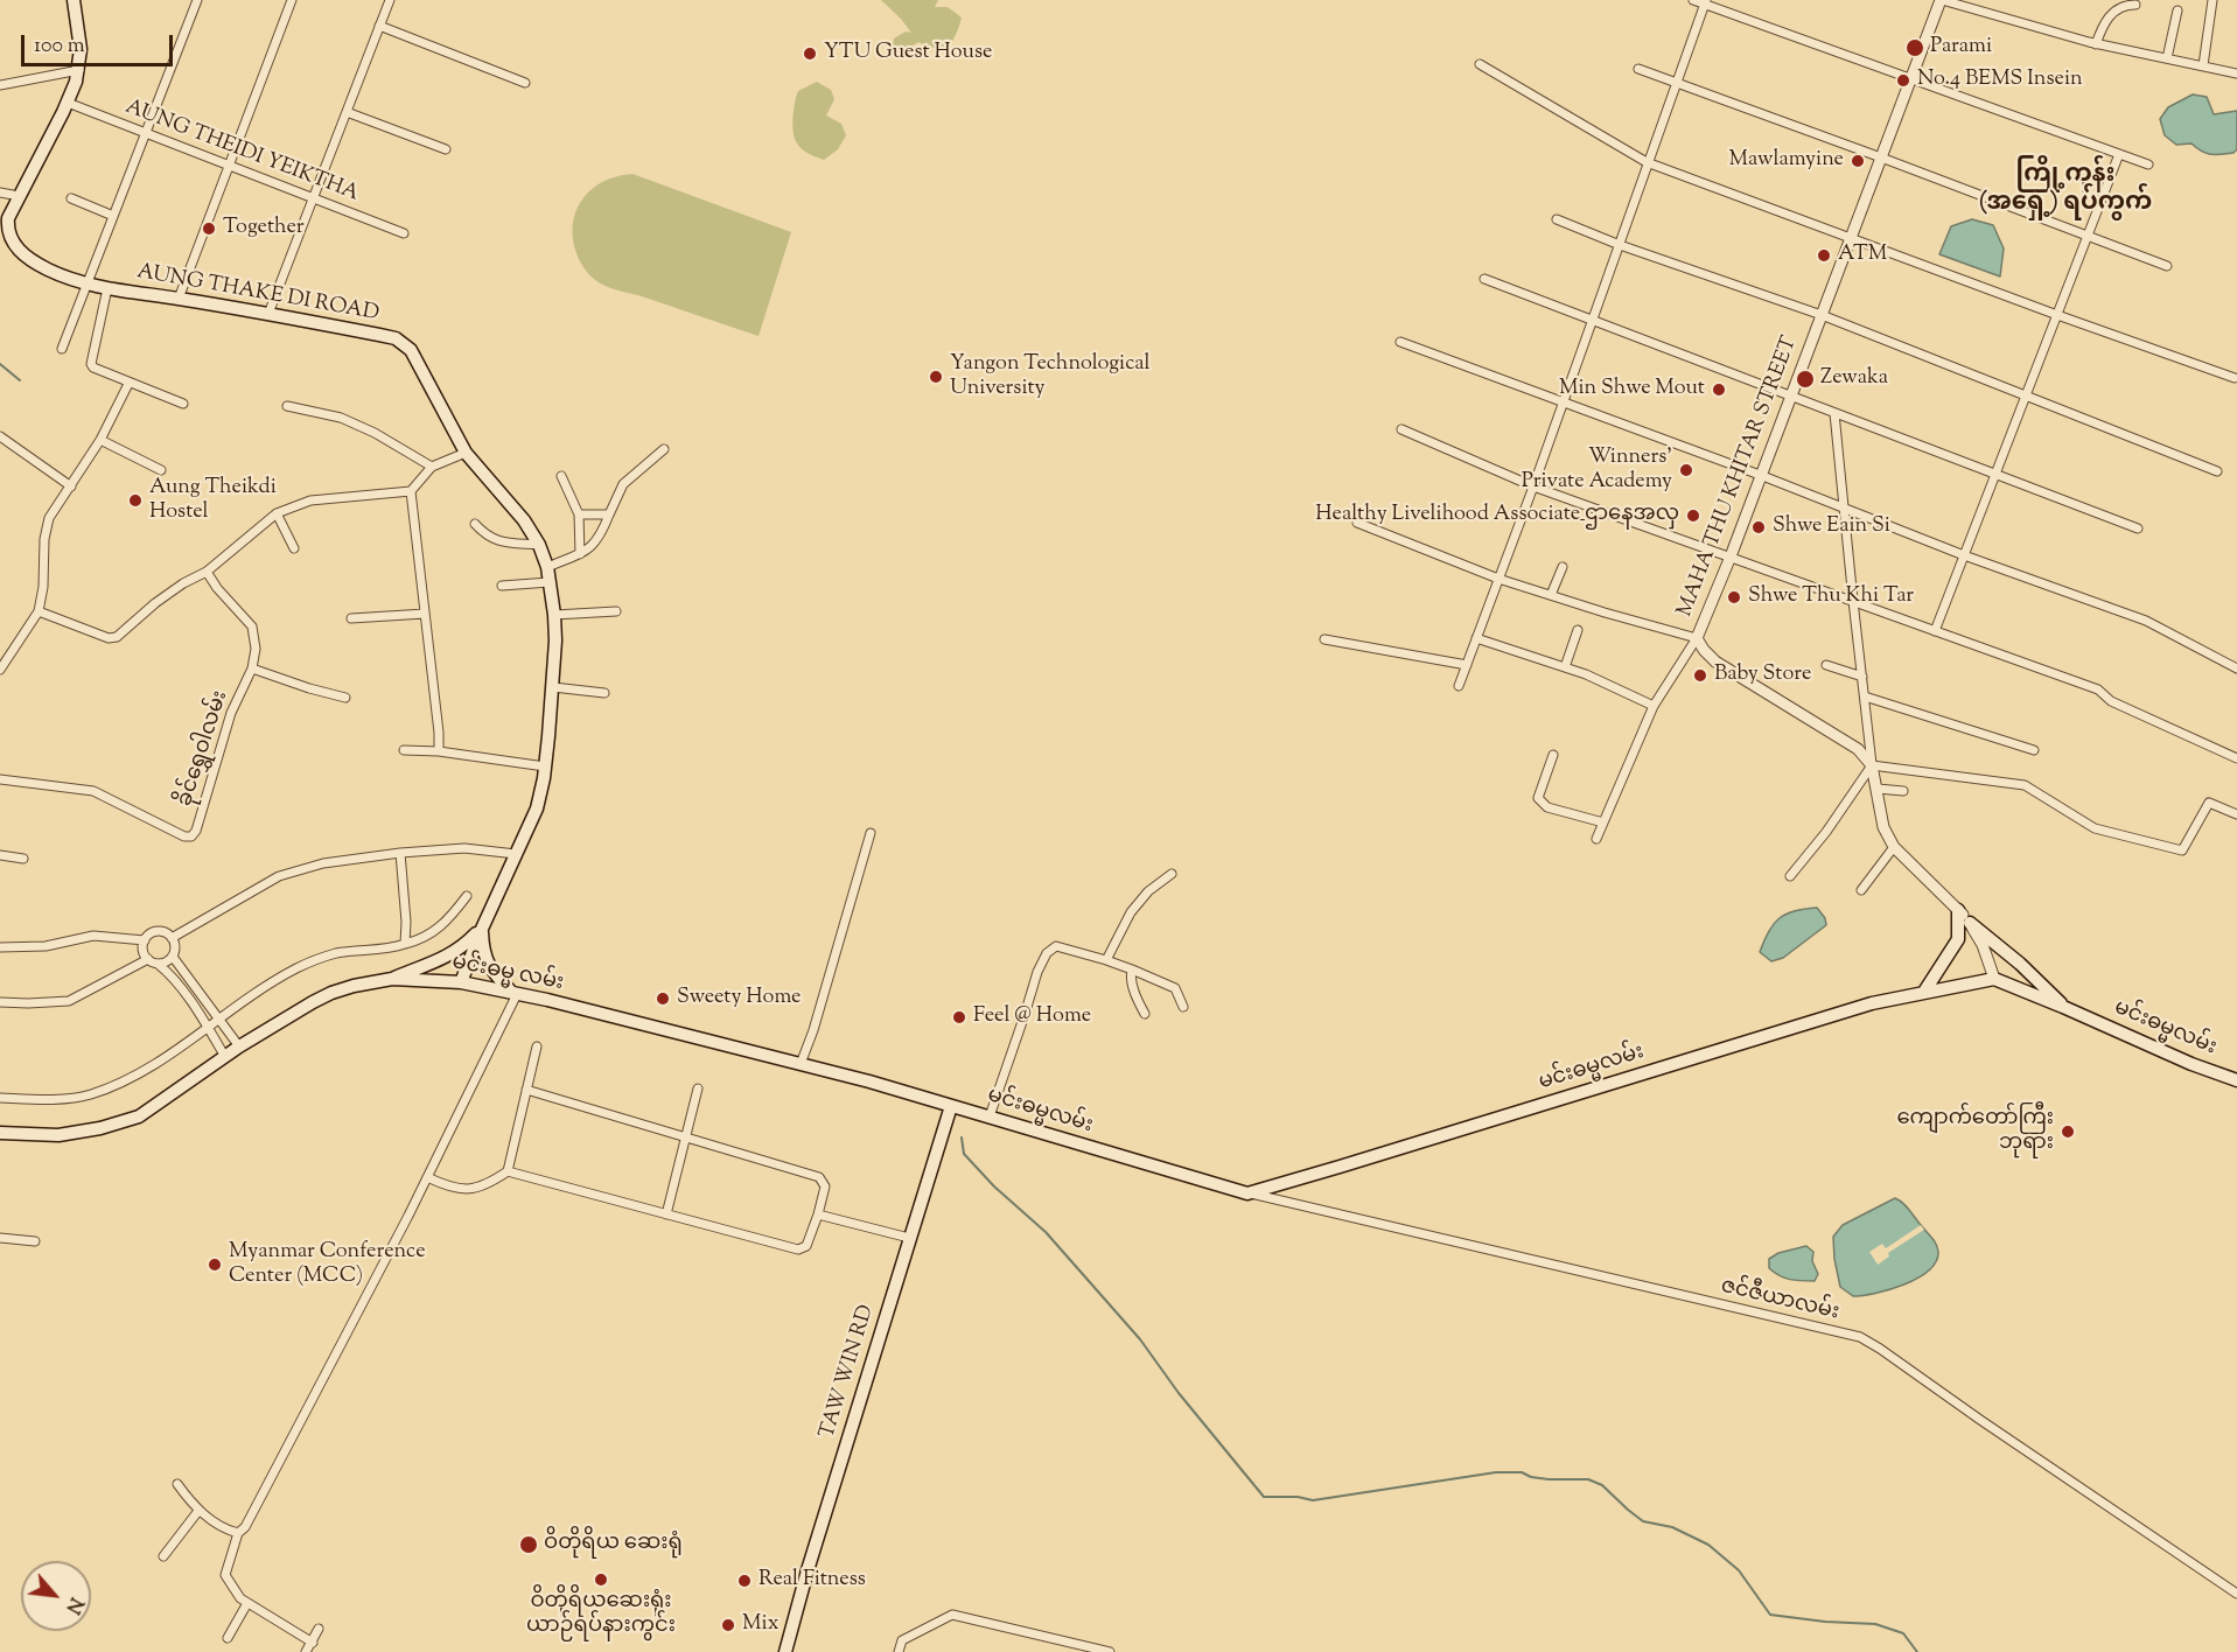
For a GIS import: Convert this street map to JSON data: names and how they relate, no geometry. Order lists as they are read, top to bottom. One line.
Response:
{"streets":{"main road":["AUNG THAKE DI ROAD","မင်းဓမ္မ လမ်း","မင်းဓမ္မလမ်း","TAW WIN RD"],"street":["AUNG THEIDI YEIKTHA","MAHA THU KHITAR STREET","ခိုင်ရွှေဝါလမ်း","ဇင်ဇီယာလမ်း"]},"crossings":[["AUNG THEIDI YEIKTHA","AUNG THAKE DI ROAD"],["AUNG THAKE DI ROAD","မင်းဓမ္မ လမ်း"],["မင်းဓမ္မ လမ်း","မင်းဓမ္မလမ်း"],["မင်းဓမ္မ လမ်း","TAW WIN RD"],["မင်းဓမ္မလမ်း","ဇင်ဇီယာလမ်း"],["မင်းဓမ္မလမ်း","TAW WIN RD"]],"districts":["ကြို့ကုန်း (အရှေ့) ရပ်ကွက်"],"places":["Parami","YTU Guest House","No.4 BEMS Insein","Mawlamyine","Together","ATM","Yangon Technological University","Zewaka","Min Shwe Mout","Winners' Private Academy","Aung Theikdi Hostel","Healthy Livelihood Associate_ဌာနေအလှ","Shwe Eain Si","Shwe Thu Khi Tar","Baby Store","Sweety Home","Feel @ Home","ကျောက်တော်ကြီး ဘုရား","Myanmar Conference Center (MCC)","ဝိတိုရိယ ဆေးရုံ","ဝိတိုရိယဆေးရုံး ယာဉ်ရပ်နားကွင်း","Real Fitness","Mix"],"scale_bar":"100 m","north":"bottom right"}
